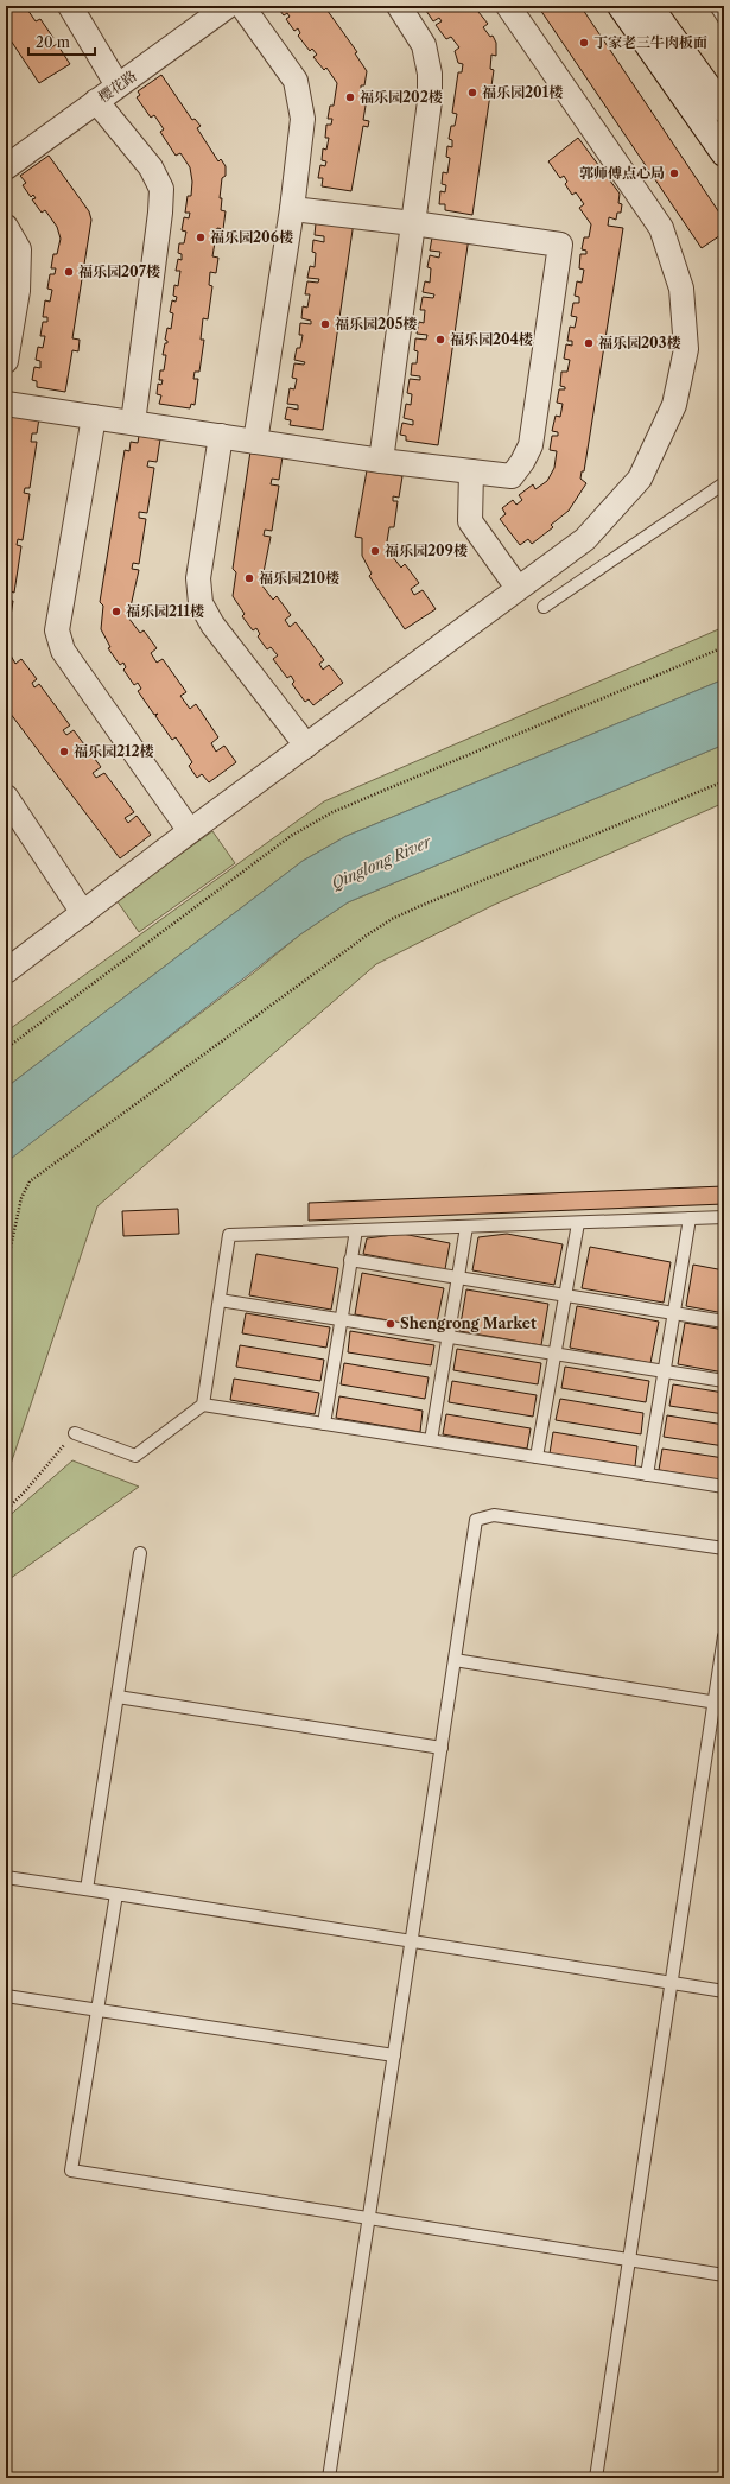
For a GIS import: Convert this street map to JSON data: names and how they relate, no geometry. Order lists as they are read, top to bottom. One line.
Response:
{"streets":{"street":["樱花路"]},"water":["Qinglong River"],"places":["丁家老三牛肉板面","福乐园201楼","福乐园202楼","郭师傅点心局","福乐园206楼","福乐园207楼","福乐园205楼","福乐园204楼","福乐园203楼","福乐园209楼","福乐园210楼","福乐园211楼","福乐园212楼","Shengrong Market"],"scale_bar":"20 m"}
